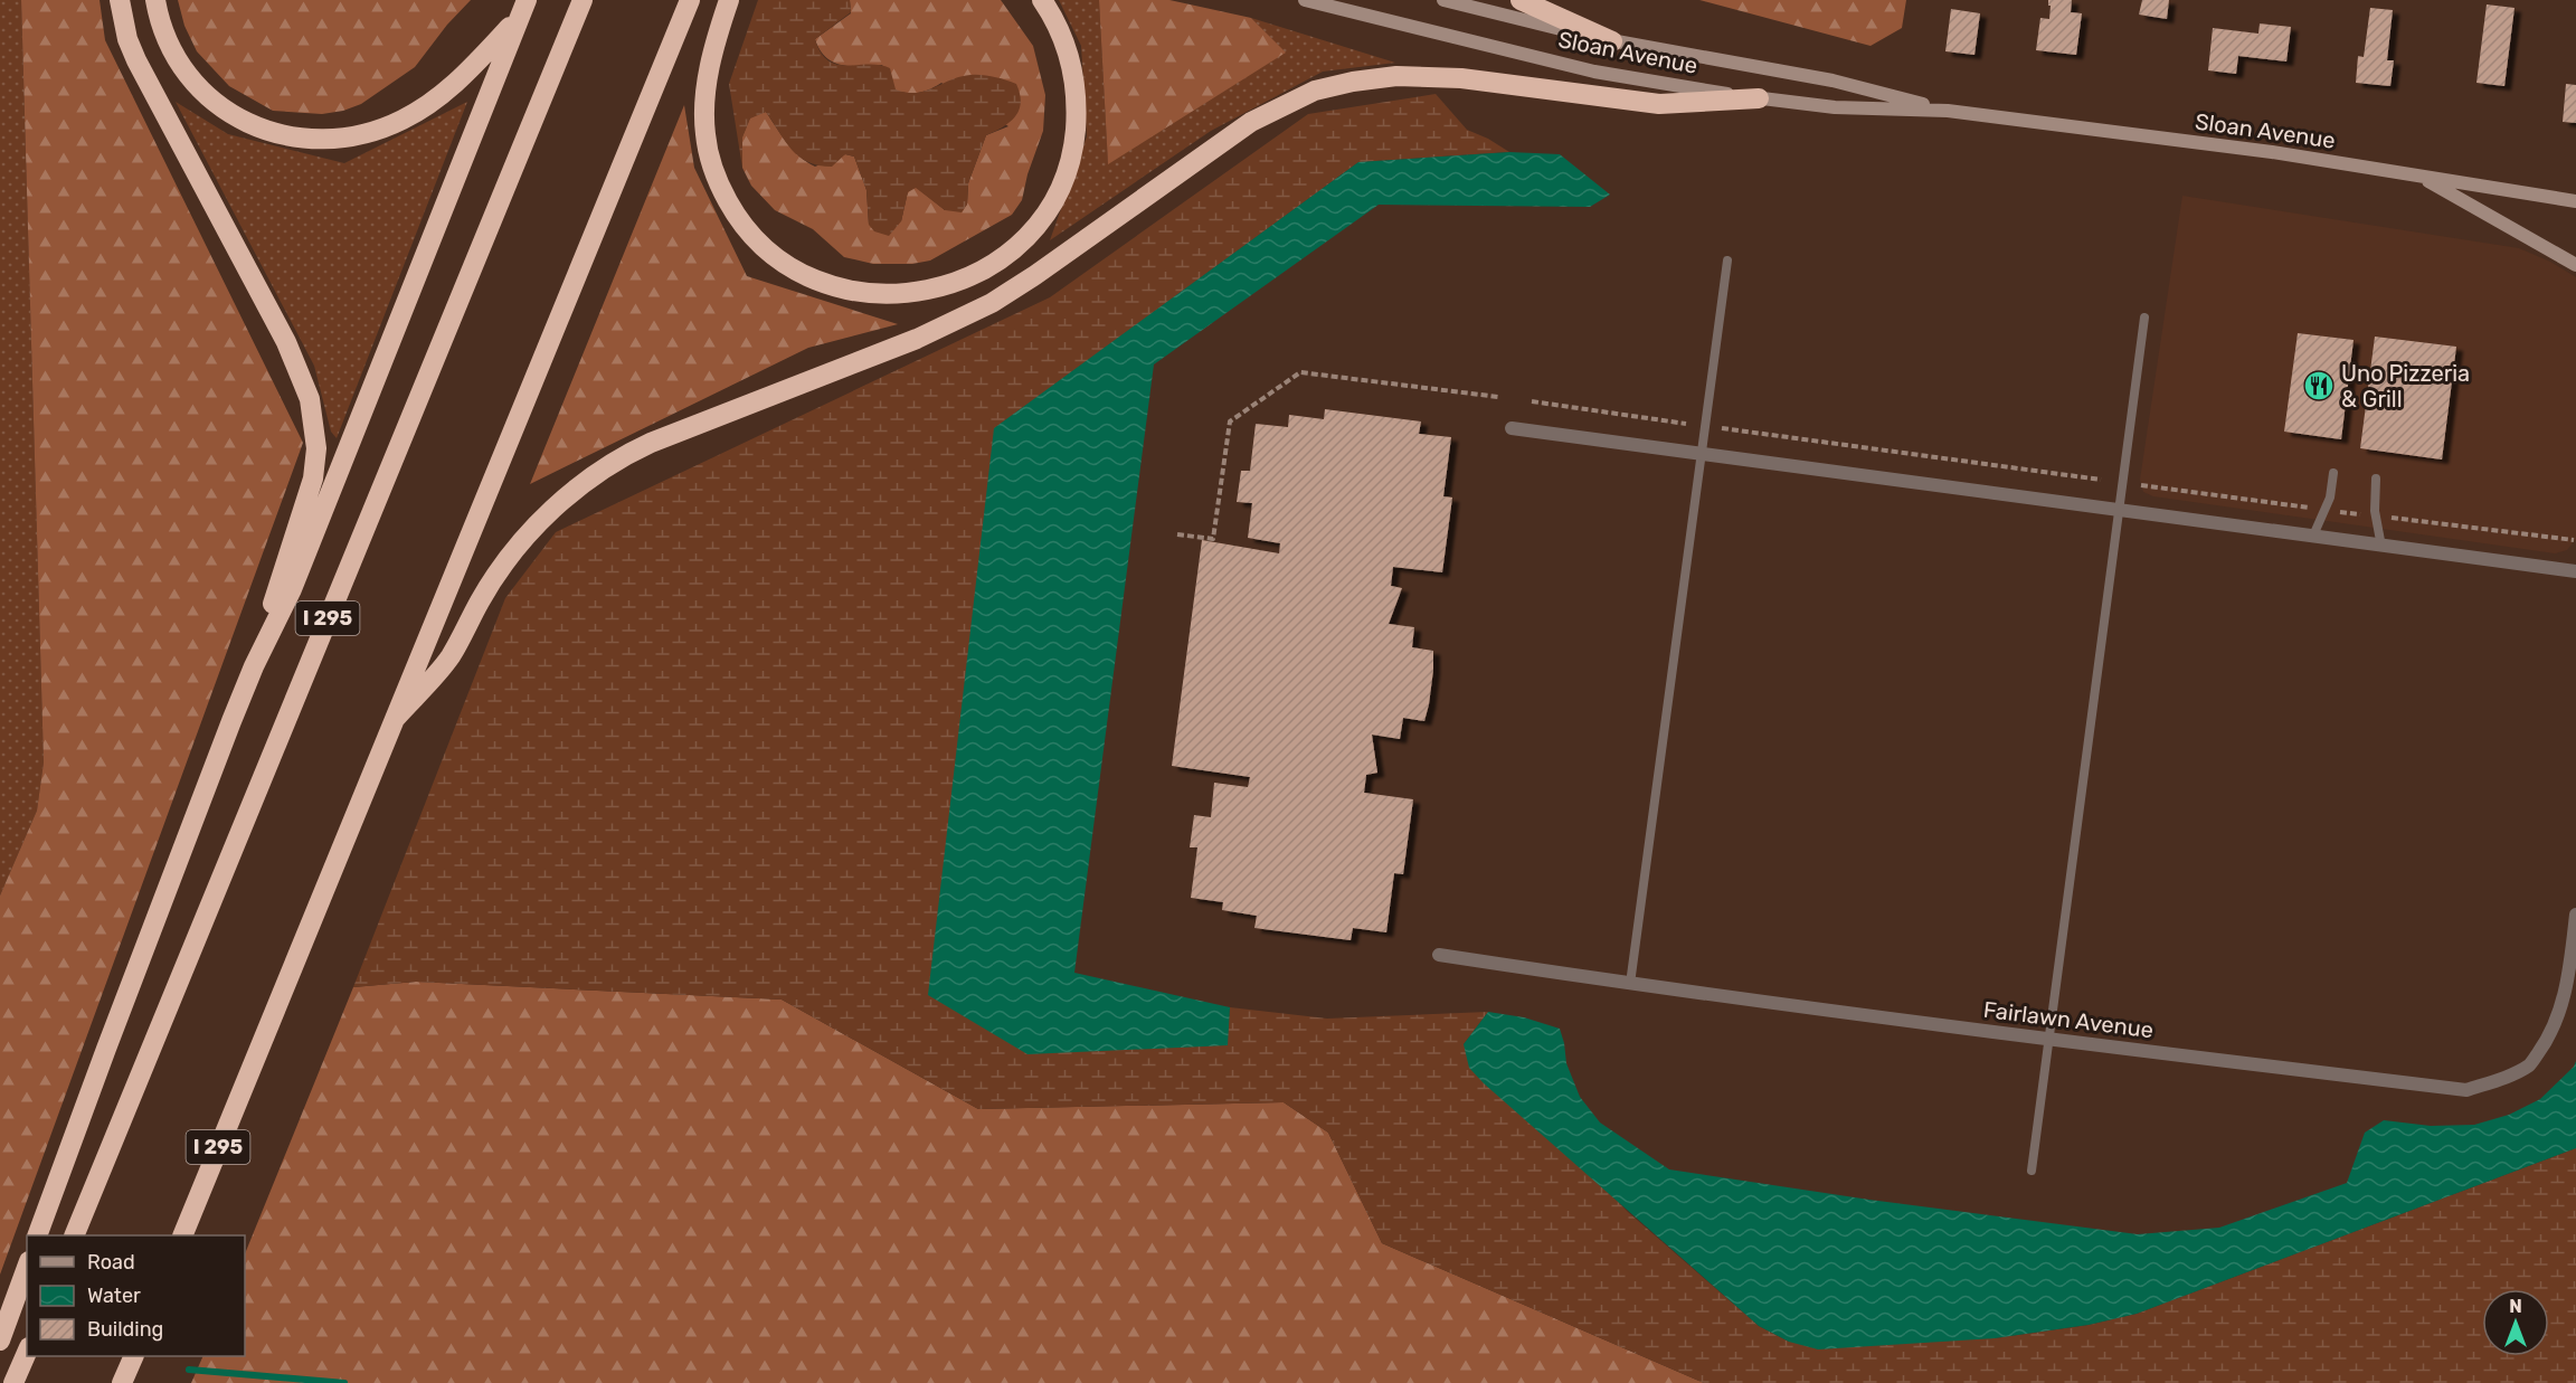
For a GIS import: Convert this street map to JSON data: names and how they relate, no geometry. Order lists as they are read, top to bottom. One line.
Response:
{"streets":{"highway":["I 295"],"main road":["Sloan Avenue"],"street":["Fairlawn Avenue"]},"places":{"restaurant":["Uno Pizzeria & Grill"]},"legend":["Road","Water","Building"],"north":"top"}
